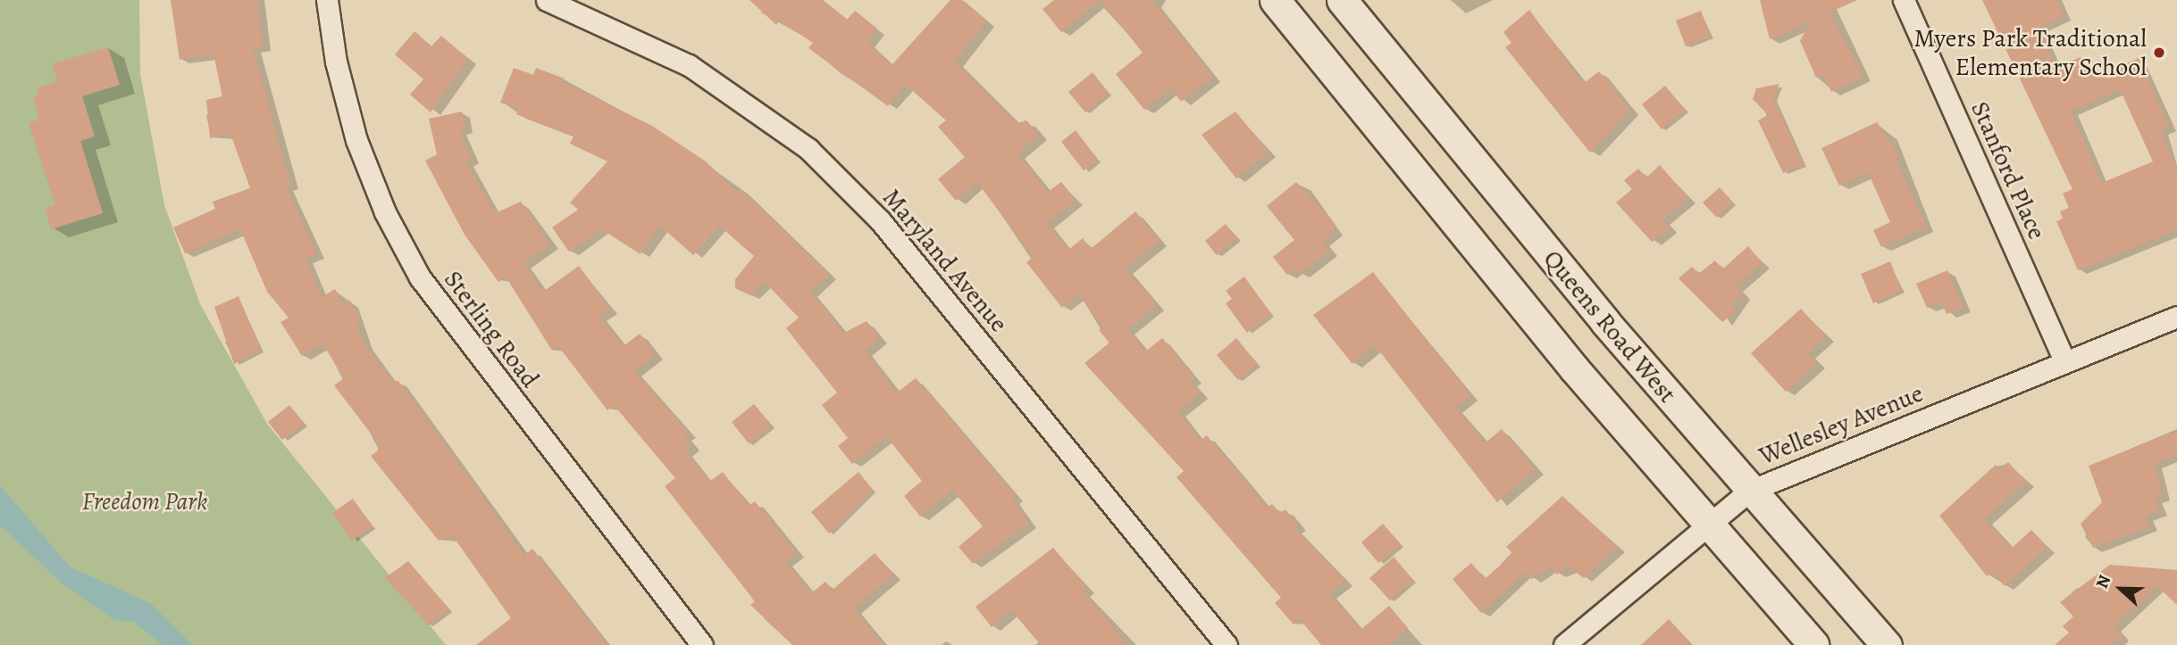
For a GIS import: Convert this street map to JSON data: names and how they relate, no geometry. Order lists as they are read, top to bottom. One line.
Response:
{"streets":{"street":["Stanford Place","Maryland Avenue","Queens Road West","Sterling Road","Wellesley Avenue"]},"crossings":[["Stanford Place","Wellesley Avenue"],["Queens Road West","Wellesley Avenue"]],"parks":["Freedom Park"],"places":["Myers Park Traditional Elementary School"],"north":"left"}
